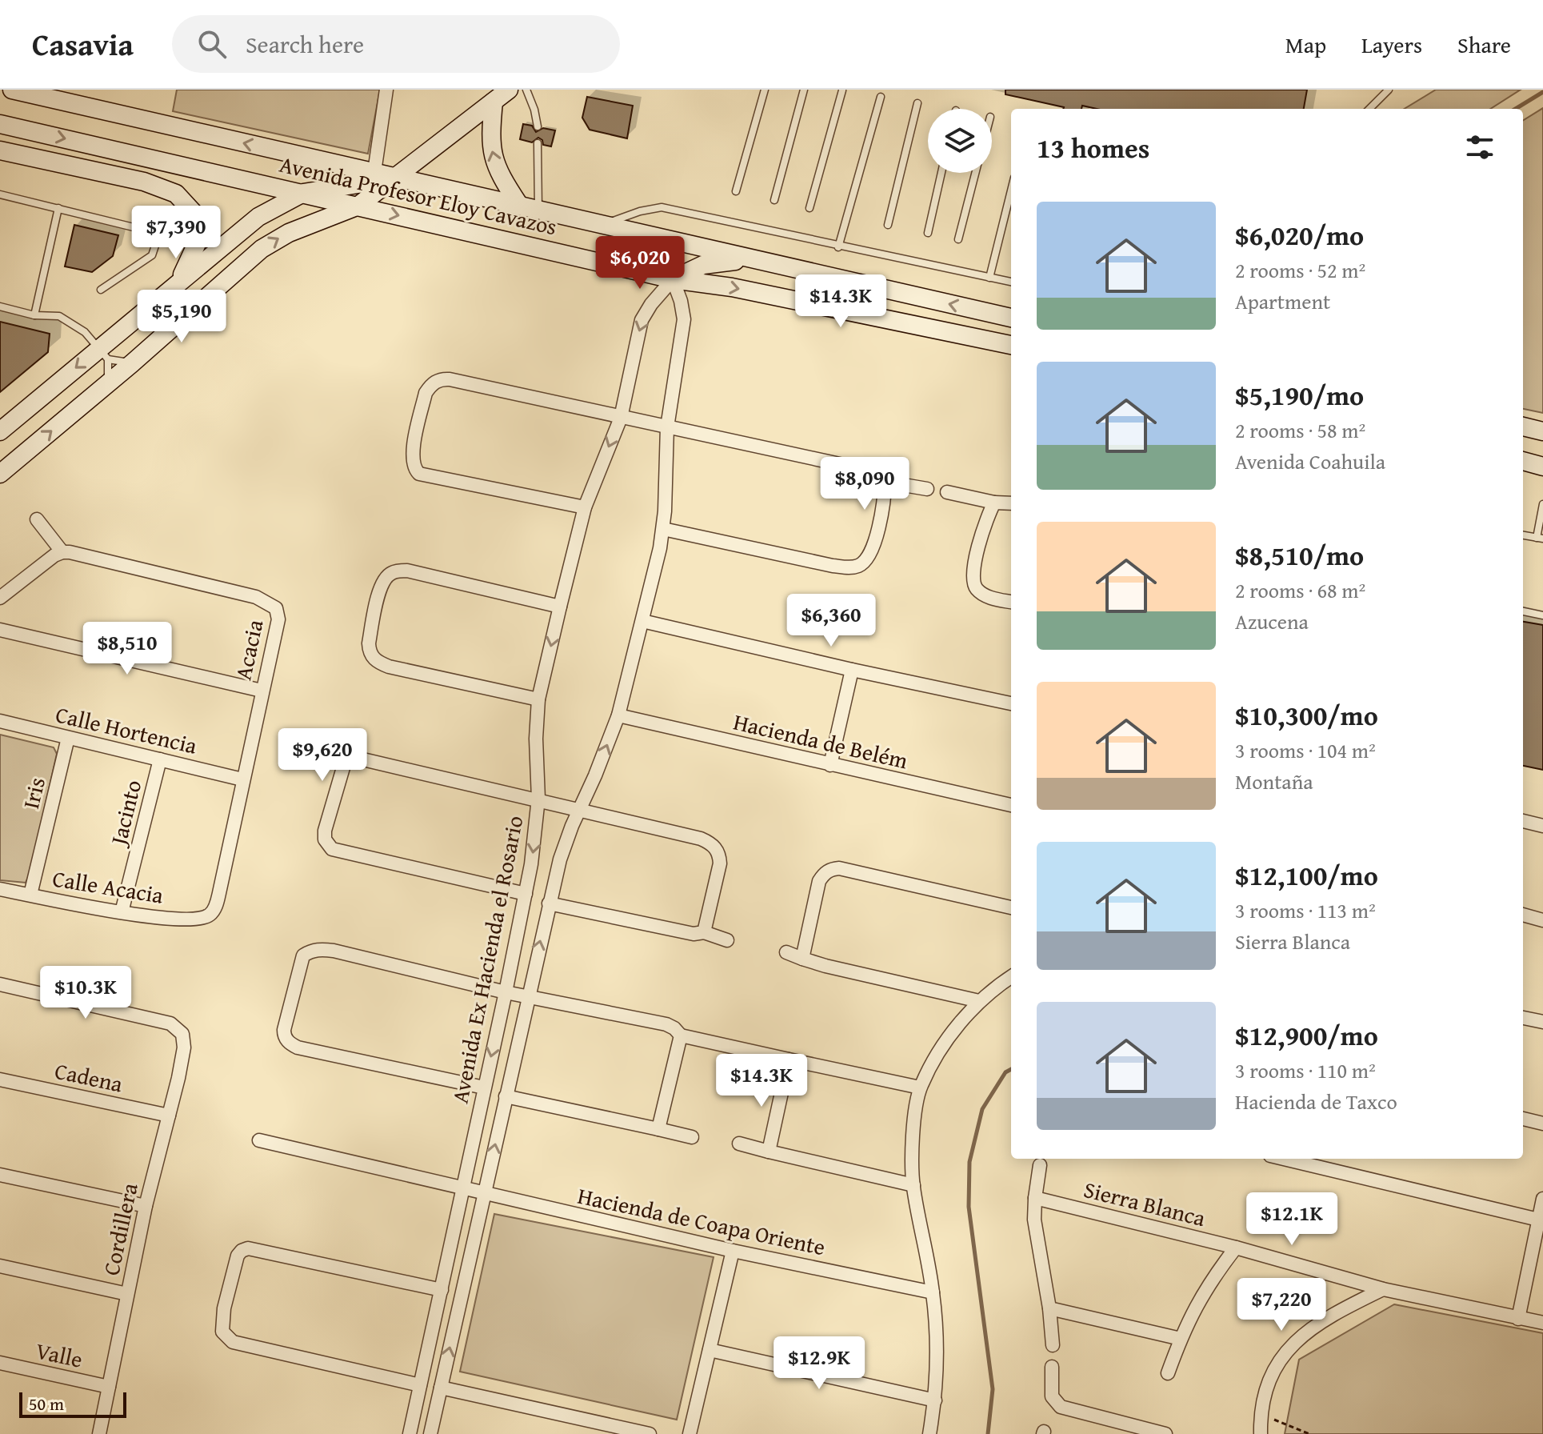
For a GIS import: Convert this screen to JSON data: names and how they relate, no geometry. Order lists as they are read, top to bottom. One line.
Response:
{"streets":{"main road":["Avenida Profesor Eloy Cavazos"],"street":["Acacia","Calle Hortencia","Hacienda de Belém","Iris","Jacinto","Calle Acacia","Avenida Ex Hacienda el Rosario","Cadena","Sierra Blanca","Hacienda de Coapa Oriente","Cordillera","Valle"]},"crossings":[["Avenida Profesor Eloy Cavazos","Avenida Ex Hacienda el Rosario"],["Acacia","Calle Hortencia"],["Acacia","Calle Acacia"],["Calle Hortencia","Iris"],["Calle Hortencia","Jacinto"],["Hacienda de Belém","Avenida Ex Hacienda el Rosario"],["Iris","Calle Acacia"],["Jacinto","Calle Acacia"],["Avenida Ex Hacienda el Rosario","Hacienda de Coapa Oriente"],["Cadena","Cordillera"],["Cordillera","Valle"]],"scale_bar":"50 m","page":{"header":"Casavia","search":"Search here","nav":["Map","Layers","Share"],"heading":"13 homes","list":[{"name":"$6,020/mo","note":"2 rooms · 52 m² · Apartment"},{"name":"$5,190/mo","note":"2 rooms · 58 m² · Avenida Coahuila"},{"name":"$8,510/mo","note":"2 rooms · 68 m² · Azucena"},{"name":"$10,300/mo","note":"3 rooms · 104 m² · Montaña"},{"name":"$12,100/mo","note":"3 rooms · 113 m² · Sierra Blanca"},{"name":"$12,900/mo","note":"3 rooms · 110 m² · Hacienda de Taxco"}],"price":["$7,390","$6,020","$14.3K","$5,190","$8,090","$6,360","$8,510","$9,620","$10.3K","$14.3K","$12.1K","$7,220","$12.9K"],"scale":"50 m"}}
